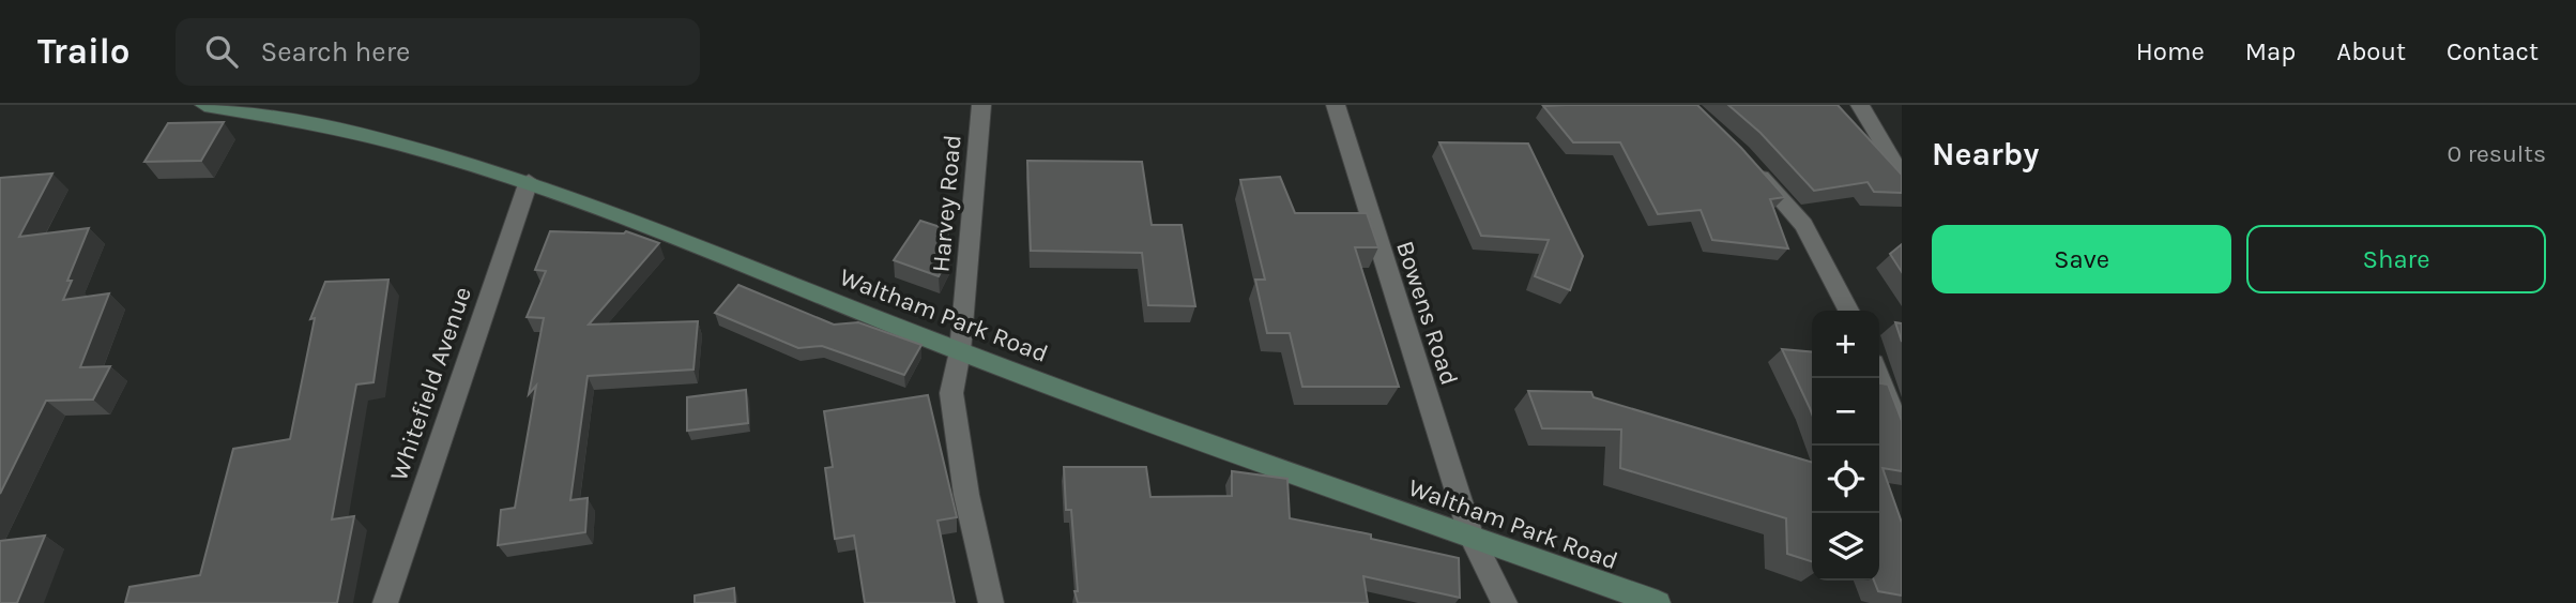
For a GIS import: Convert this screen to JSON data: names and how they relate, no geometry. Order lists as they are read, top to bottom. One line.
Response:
{"streets":{"main road":["Waltham Park Road"],"street":["Harvey Road","Bowens Road","Whitefield Avenue"]},"crossings":[["Harvey Road","Waltham Park Road"],["Bowens Road","Waltham Park Road"],["Waltham Park Road","Whitefield Avenue"]],"page":{"header":"Trailo","search":"Search here","nav":["Home","Map","About","Contact"],"heading":["Nearby","0 results"],"buttons":["Save","Share"],"map_buttons":["+","−"]}}
